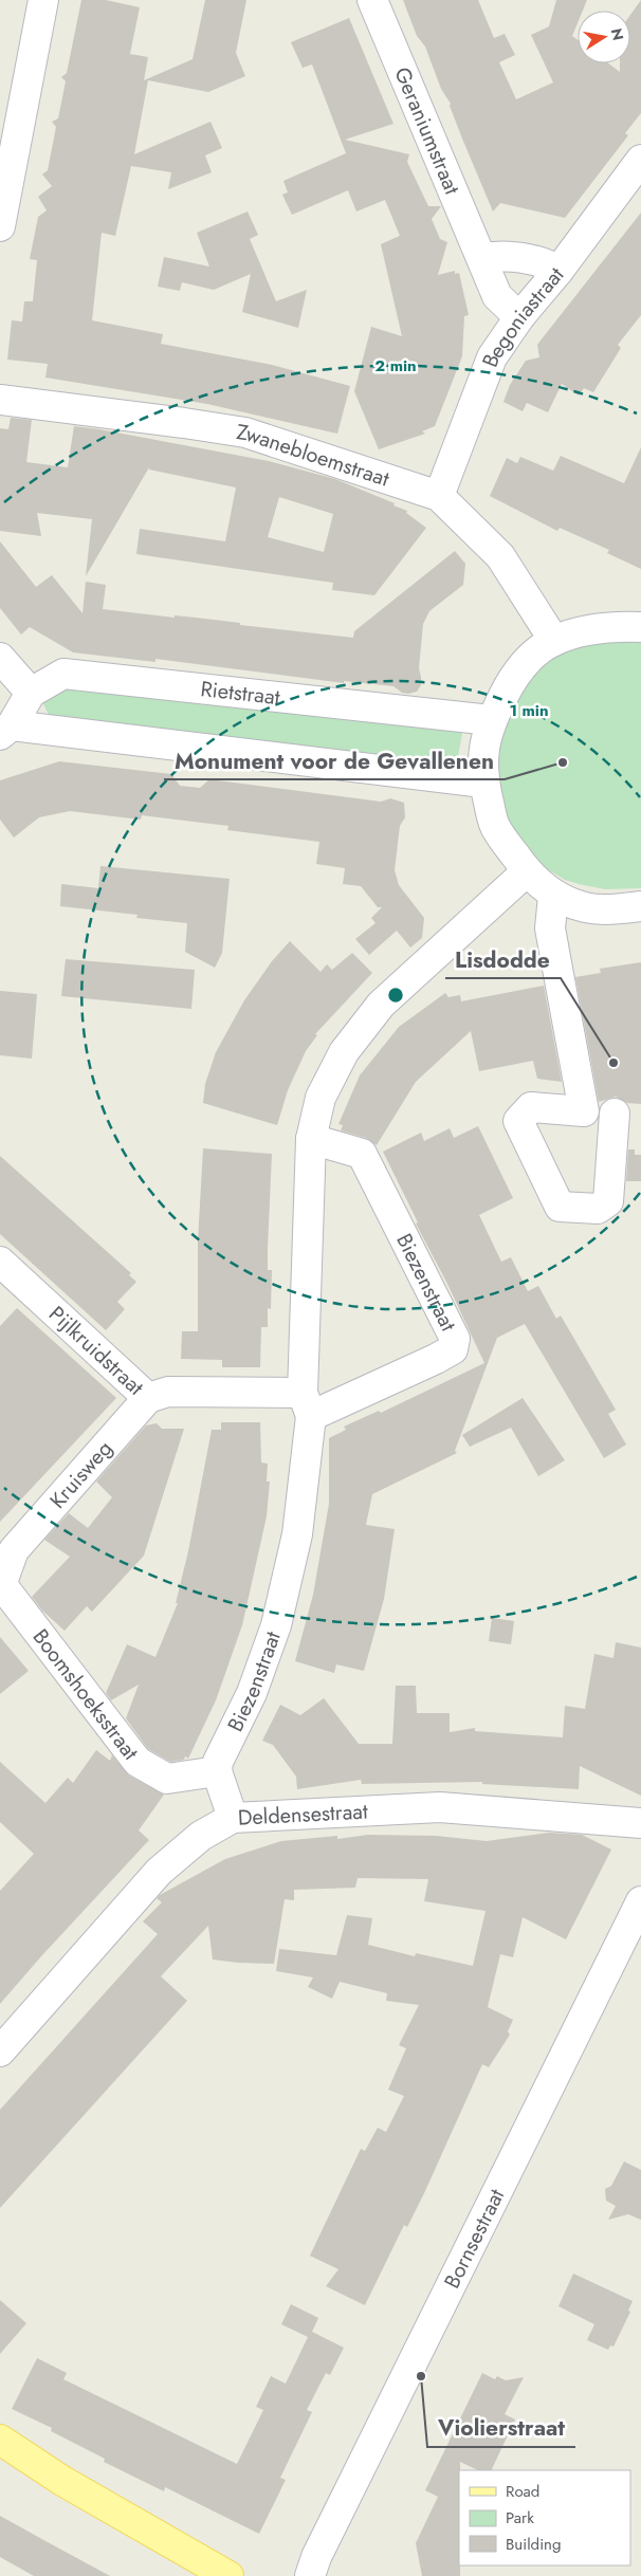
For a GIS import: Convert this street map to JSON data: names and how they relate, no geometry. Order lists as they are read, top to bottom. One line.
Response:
{"streets":{"street":["Geraniumstraat","Begoniastraat","Zwanebloemstraat","Rietstraat","Biezenstraat","Pijlkruidstraat","Kruisweg","Boomshoeksstraat","Deldensestraat","Bornsestraat"]},"crossings":[["Geraniumstraat","Begoniastraat"],["Begoniastraat","Zwanebloemstraat"],["Biezenstraat","Pijlkruidstraat"],["Biezenstraat","Boomshoeksstraat"],["Pijlkruidstraat","Kruisweg"]],"places":["Monument voor de Gevallenen","Lisdodde","Violierstraat"],"legend":["Road","Park","Building"],"north":"right","rings":["2 min","1 min"]}
